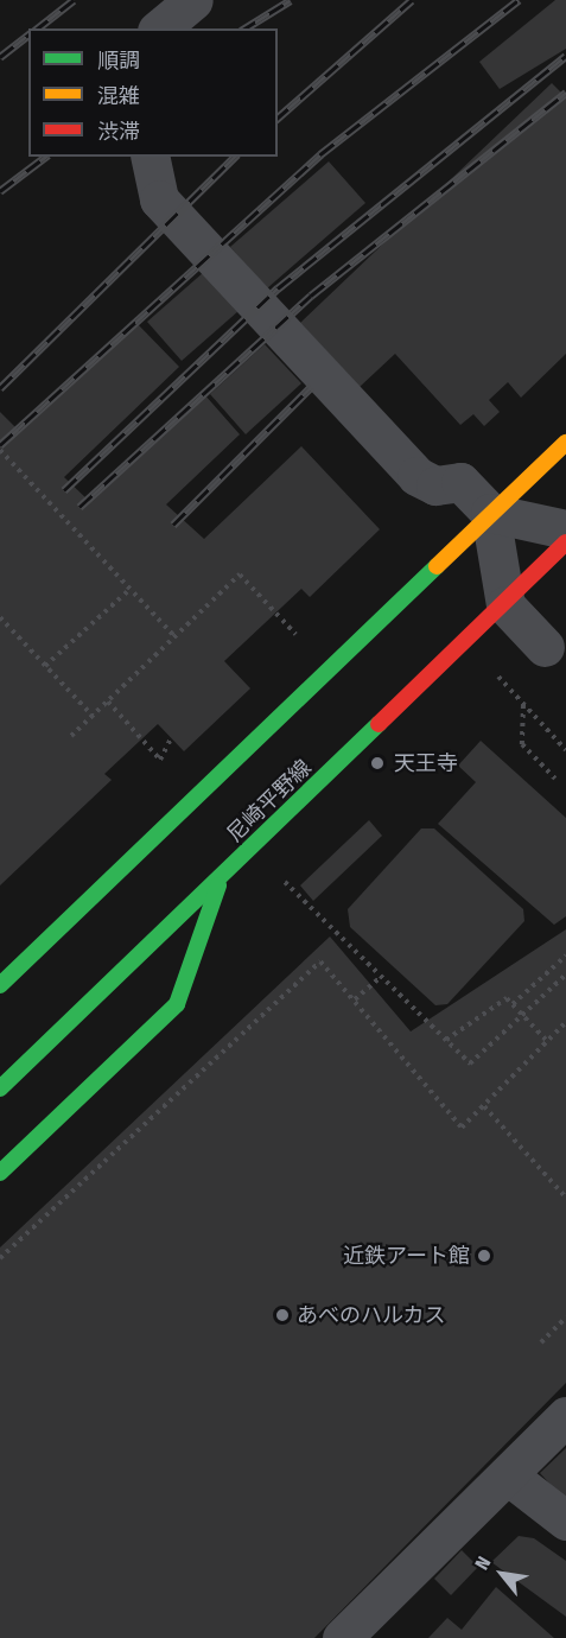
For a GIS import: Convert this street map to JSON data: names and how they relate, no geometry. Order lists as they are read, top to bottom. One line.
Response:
{"streets":{"street":["尼崎平野線"]},"places":["天王寺","近鉄アート館","あべのハルカス"],"legend":["順調","混雑","渋滞"],"north":"top left"}
